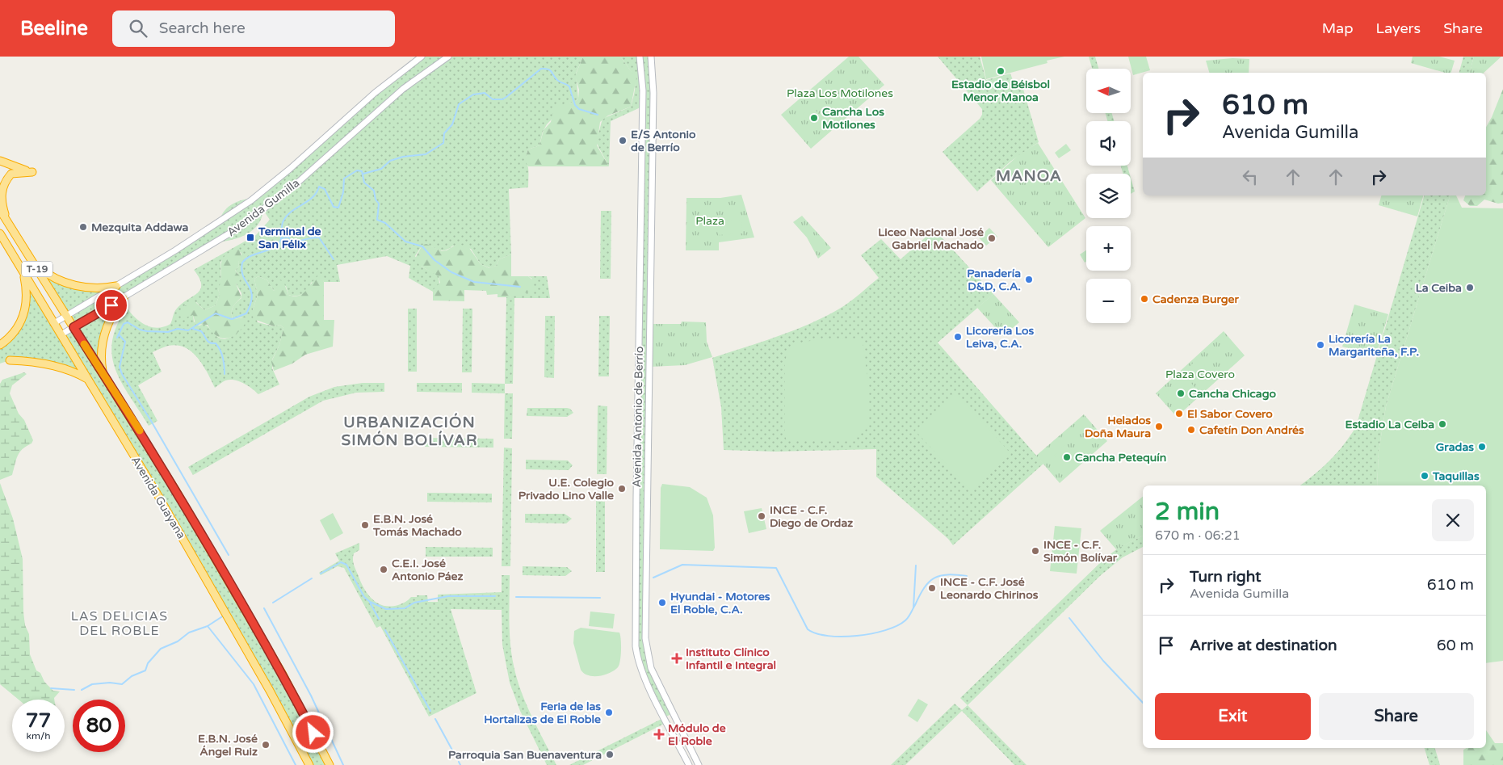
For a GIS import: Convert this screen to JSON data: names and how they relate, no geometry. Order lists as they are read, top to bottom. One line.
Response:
{"streets":{"highway":["T-19","Avenida Guayana"],"street":["Avenida Gumilla","Avenida Antonio de Berrío"]},"crossings":[["Avenida Gumilla","Avenida Guayana"]],"districts":["MANOA","URBANIZACIÓN SIMÓN BOLÍVAR","LAS DELICIAS DEL ROBLE"],"parks":["Plaza Los Motilones","Plaza","Plaza Covero"],"places":{"other":["Estadio de Béisbol Menor Manoa","Cancha Los Motilones","E/S Antonio de Berrío","Mezquita Addawa","Liceo Nacional José Gabriel Machado","Panadería D&D, C.A.","La Ceiba","Cadenza Burger","Licorería Los Leiva, C.A.","Licorería La Margariteña, F.P.","Cancha Chicago","El Sabor Covero","Estadio La Ceiba","Helados Doña Maura","Cafetín Don Andrés","Gradas","Cancha Petequín","Taquillas","U.E. Colegio Privado Lino Valle","INCE - C.F. Diego de Ordaz","E.B.N. José Tomás Machado","INCE - C.F. Simón Bolívar","C.E.I. José Antonio Páez","INCE - C.F. José Leonardo Chirinos","Hyundai - Motores El Roble, C.A.","Feria de las Hortalizas de El Roble","E.B.N. José Ángel Ruiz","Parroquia San Buenaventura"],"transit":["Terminal de San Félix"],"health":["Instituto Clínico Infantil e Integral","Módulo de El Roble"]},"north":"left","page":{"header":"Beeline","search":"Search here","nav":["Map","Layers","Share"],"map_buttons":["+","−"],"turn":["610 m","Avenida Gumilla"],"heading":["2 min","670 m · 06:21"],"list":[{"name":"Turn right","note":"Avenida Gumilla","value":"610 m"},{"name":"Arrive at destination","value":"60 m"}],"buttons":["Exit","Share"],"speed":"77 km/h","limit":"80"}}
